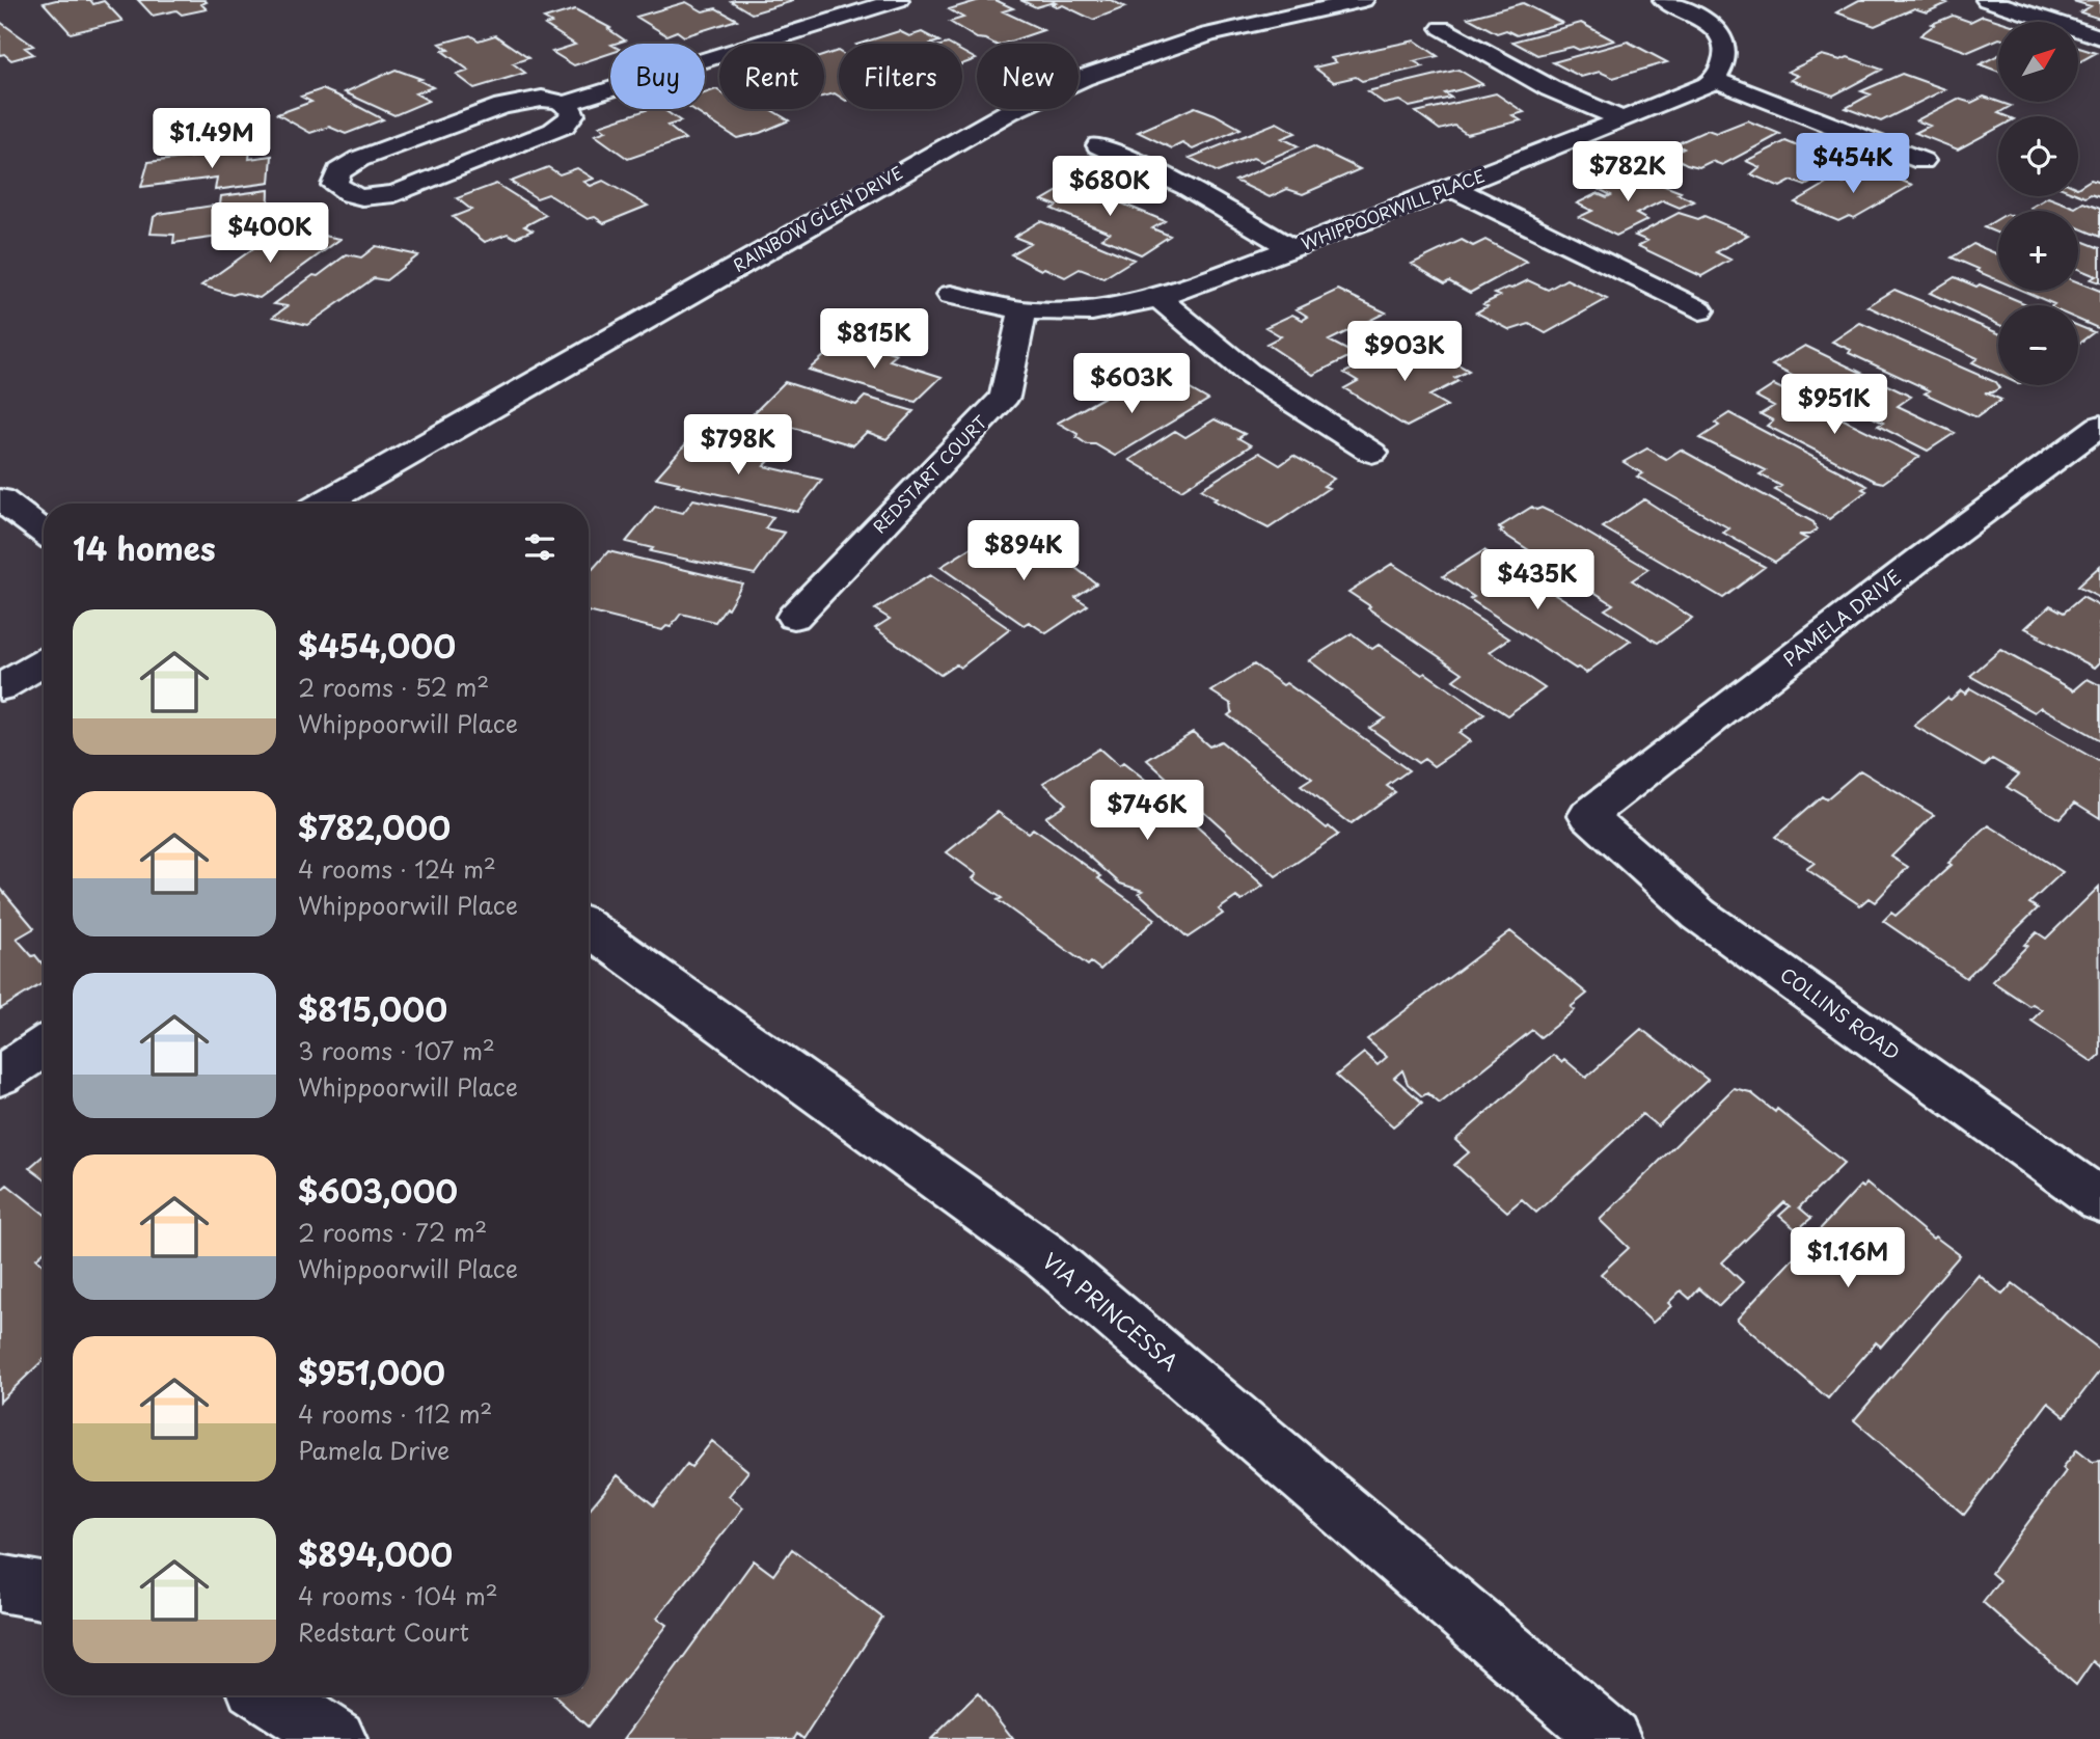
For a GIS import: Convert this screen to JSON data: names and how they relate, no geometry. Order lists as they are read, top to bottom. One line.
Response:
{"streets":{"street":["WHIPPOORWILL PLACE","RAINBOW GLEN DRIVE","REDSTART COURT","PAMELA DRIVE","COLLINS ROAD","VIA PRINCESSA"]},"crossings":[["WHIPPOORWILL PLACE","REDSTART COURT"],["PAMELA DRIVE","COLLINS ROAD"]],"north":"top right","page":{"map_buttons":["+","−"],"chip":["Buy","Rent","Filters","New"],"price":["$1.49M","$454K","$782K","$680K","$400K","$815K","$903K","$603K","$951K","$798K","$894K","$435K","$746K","$1.16M"],"heading":"14 homes","list":[{"name":"$454,000","note":"2 rooms · 52 m² · Whippoorwill Place"},{"name":"$782,000","note":"4 rooms · 124 m² · Whippoorwill Place"},{"name":"$815,000","note":"3 rooms · 107 m² · Whippoorwill Place"},{"name":"$603,000","note":"2 rooms · 72 m² · Whippoorwill Place"},{"name":"$951,000","note":"4 rooms · 112 m² · Pamela Drive"},{"name":"$894,000","note":"4 rooms · 104 m² · Redstart Court"}]}}
